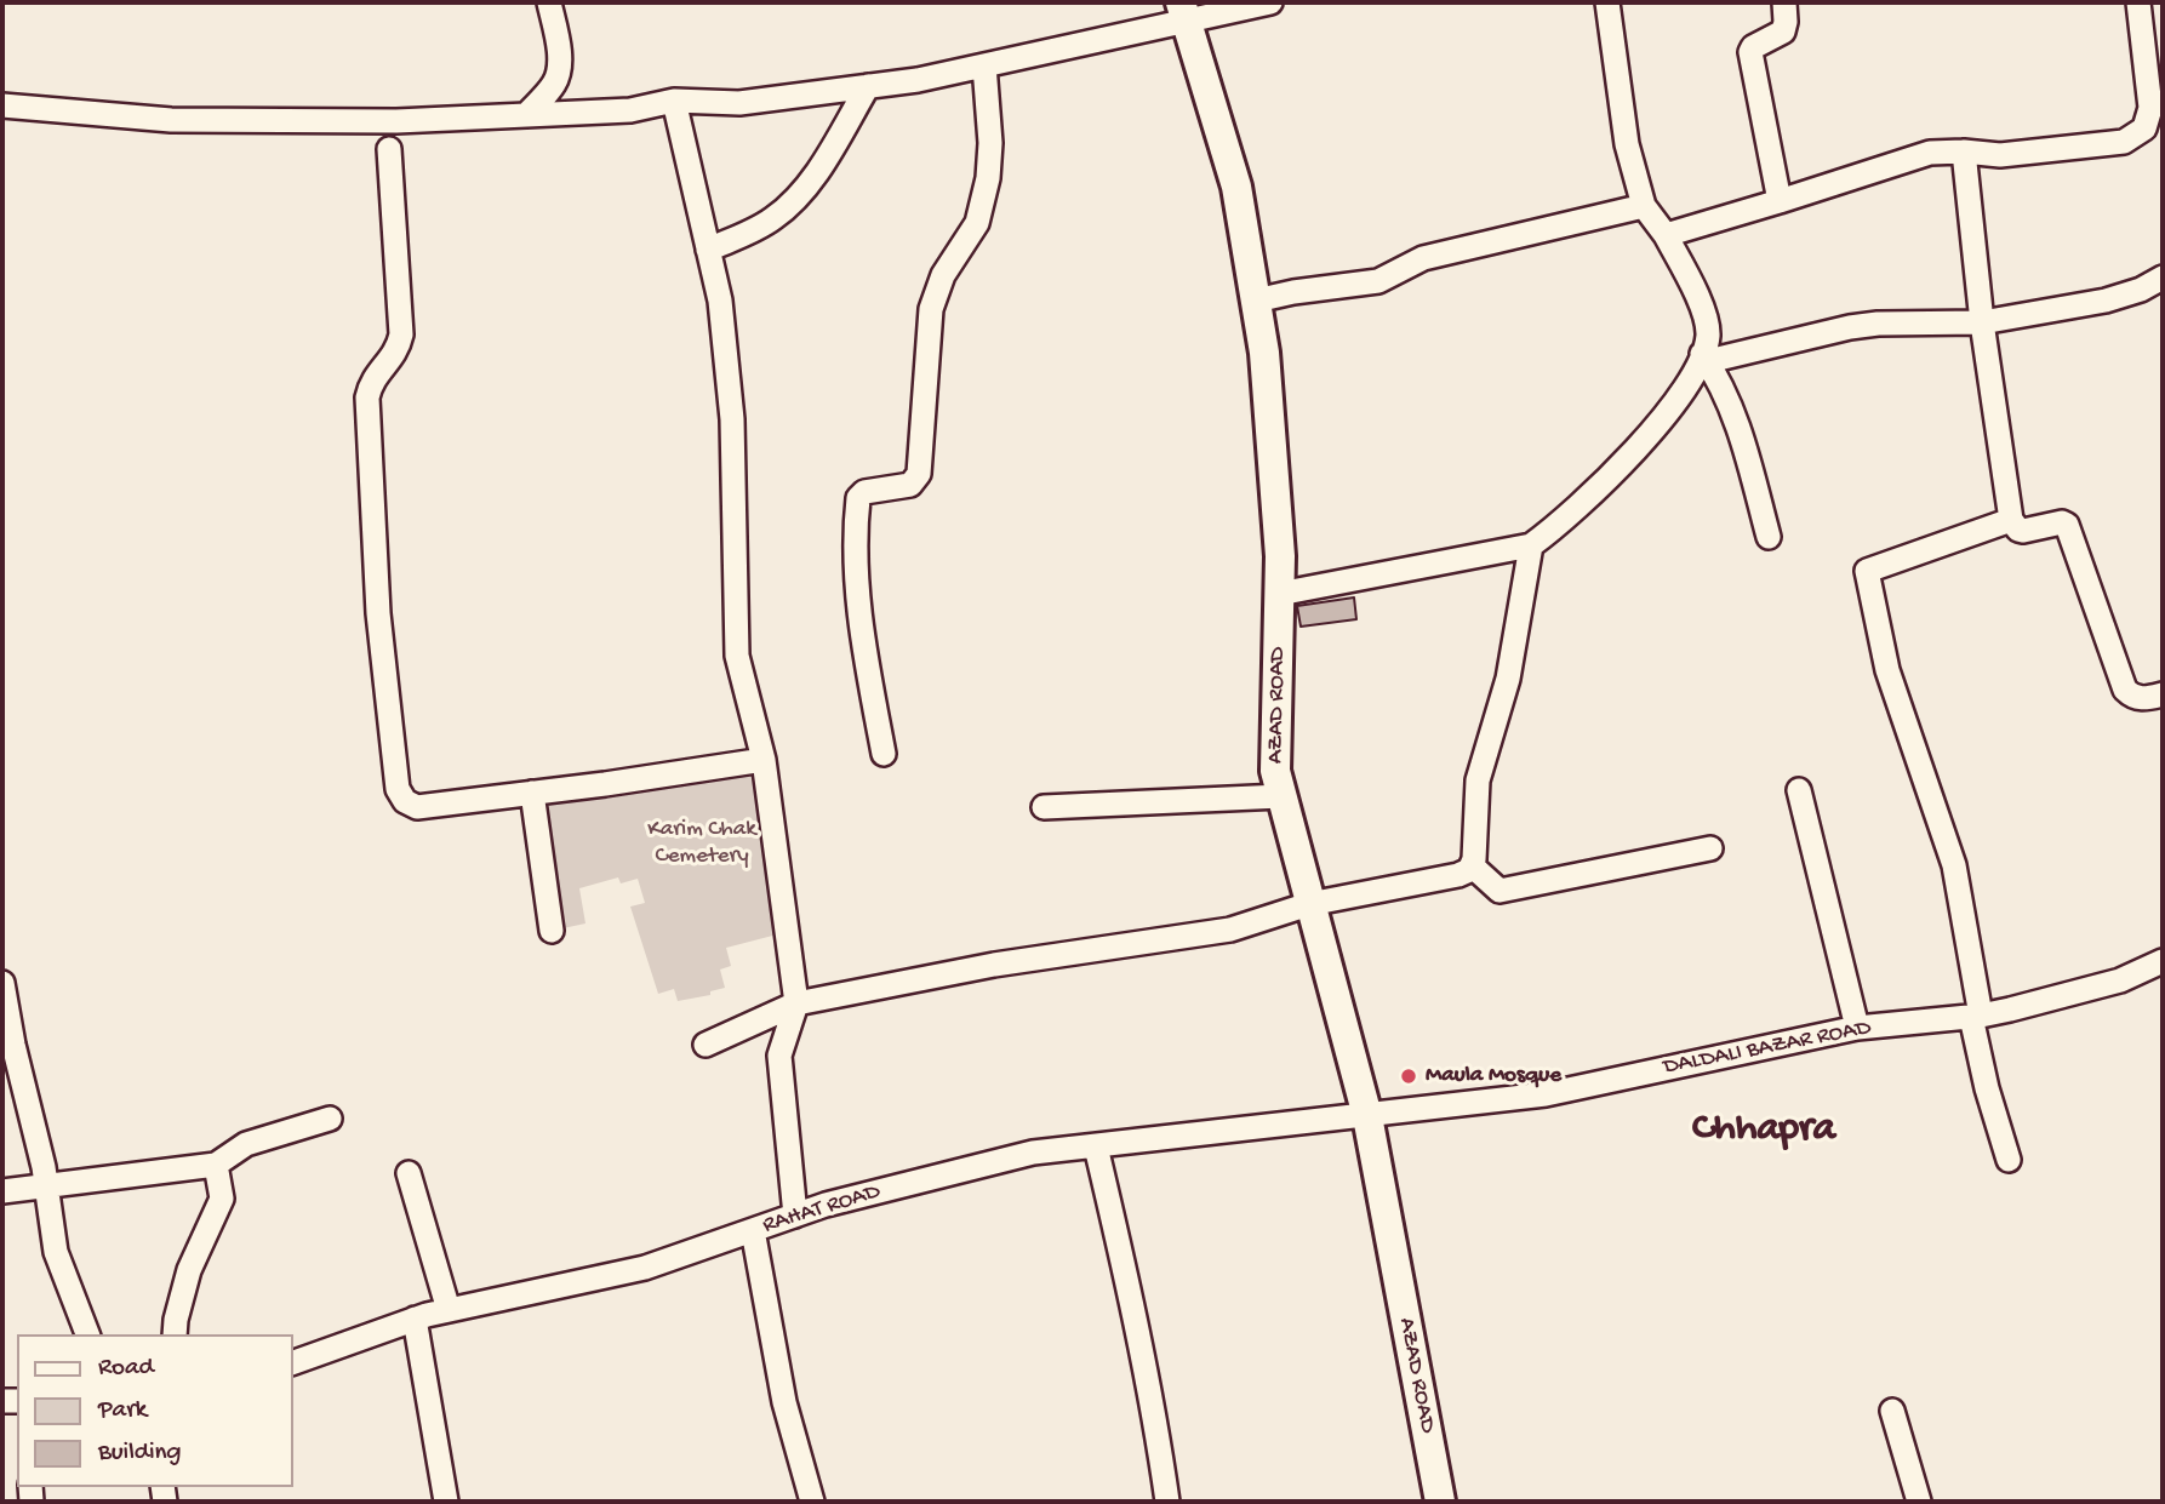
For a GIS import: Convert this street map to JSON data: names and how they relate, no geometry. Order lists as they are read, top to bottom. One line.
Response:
{"streets":{"street":["AZAD ROAD","DALDALI BAZAR ROAD","RAHAT ROAD"]},"crossings":[["AZAD ROAD","DALDALI BAZAR ROAD"],["AZAD ROAD","RAHAT ROAD"],["DALDALI BAZAR ROAD","RAHAT ROAD"]],"districts":["Chhapra"],"parks":["Karim Chak Cemetery"],"places":["Maula Mosque"],"legend":["Road","Park","Building"]}
